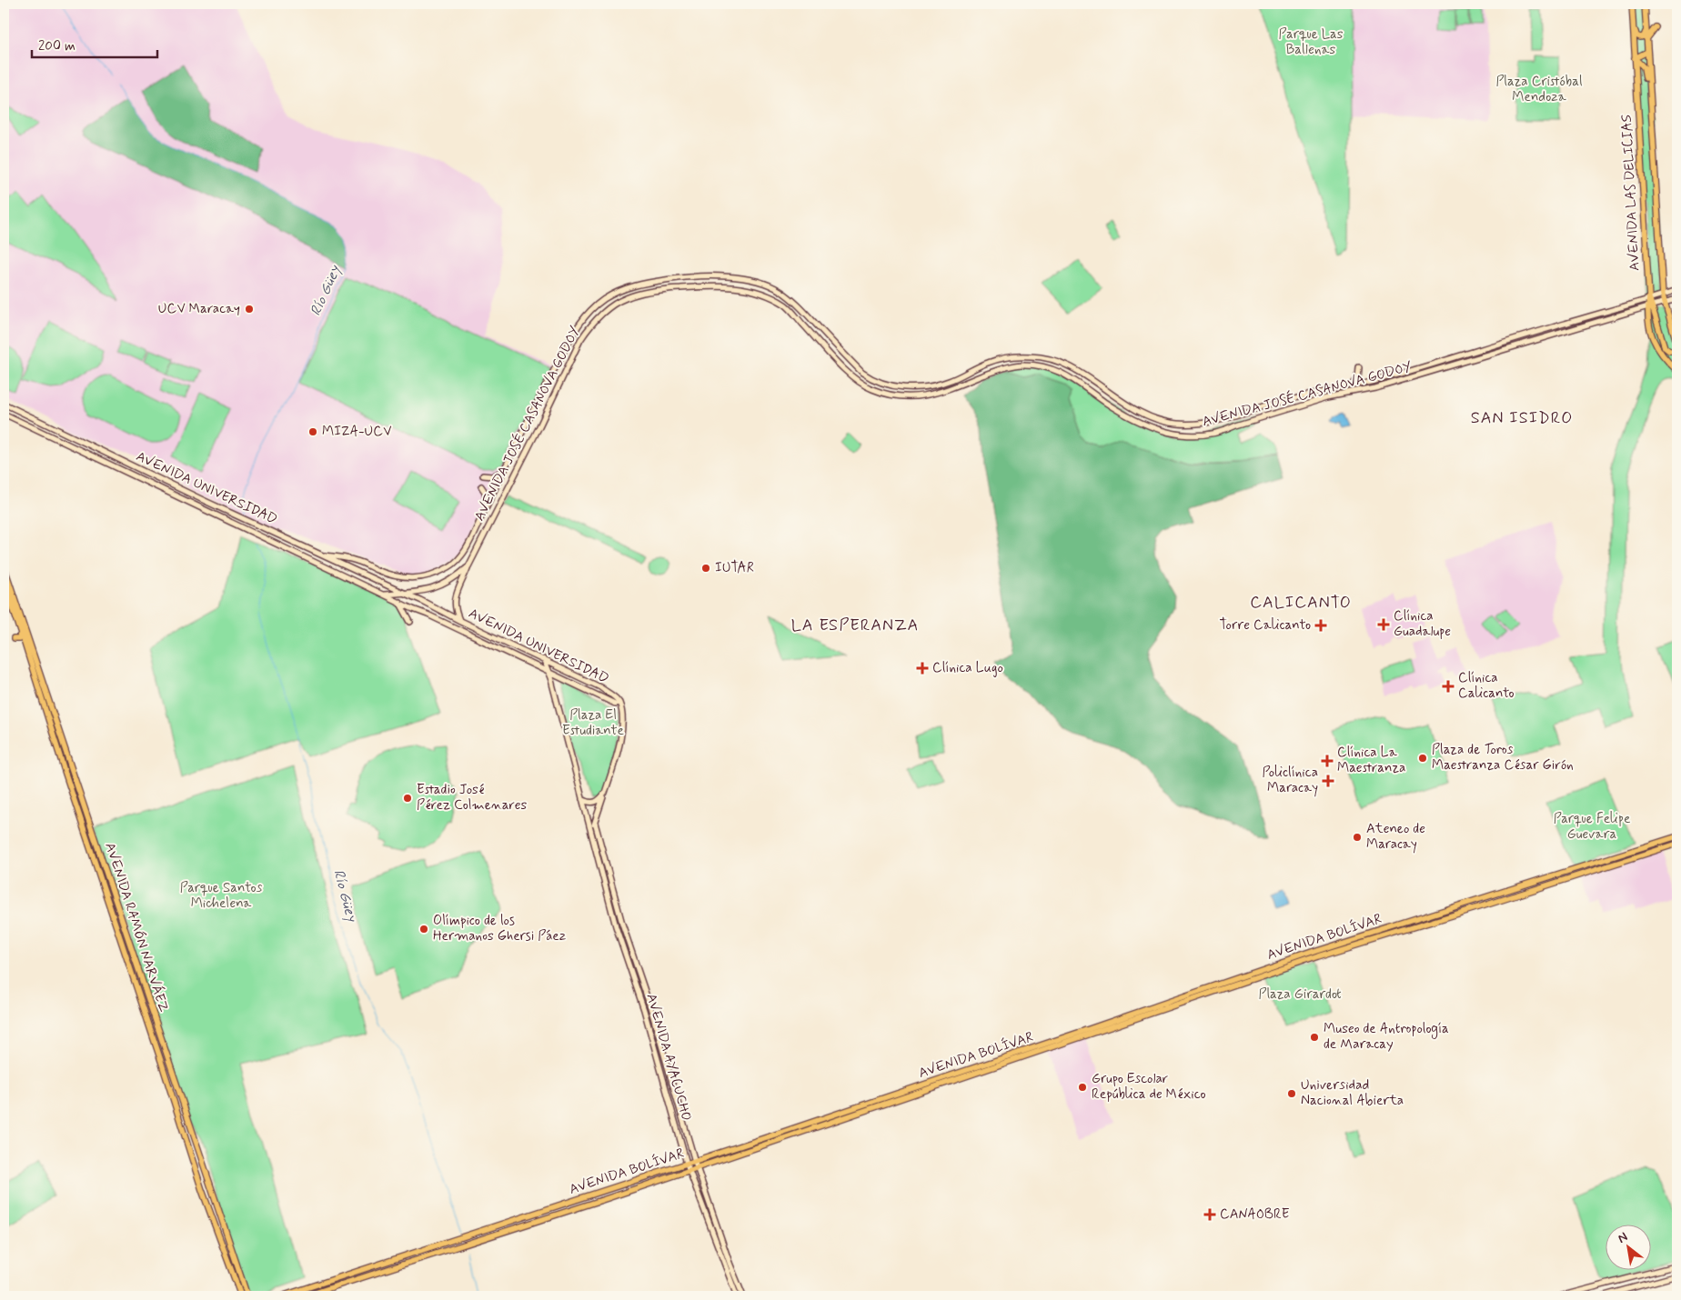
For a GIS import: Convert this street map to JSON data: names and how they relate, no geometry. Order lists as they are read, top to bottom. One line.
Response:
{"streets":{"main road":["AVENIDA LAS DELICIAS","AVENIDA RAMÓN NARVÁEZ","AVENIDA BOLÍVAR"],"street":["AVENIDA JOSÉ CASANOVA GODOY","AVENIDA UNIVERSIDAD","AVENIDA AYACUCHO"]},"crossings":[["AVENIDA LAS DELICIAS","AVENIDA JOSÉ CASANOVA GODOY"],["AVENIDA JOSÉ CASANOVA GODOY","AVENIDA UNIVERSIDAD"],["AVENIDA UNIVERSIDAD","AVENIDA AYACUCHO"],["AVENIDA BOLÍVAR","AVENIDA AYACUCHO"]],"districts":["SAN ISIDRO","CALICANTO","LA ESPERANZA"],"water":["Río Güey"],"parks":["Parque Las Ballenas","Plaza Cristóbal Mendoza","Plaza El Estudiante","Parque Felipe Guevara","Parque Santos Michelena","Plaza Girardot"],"places":{"other":["UCV Maracay","MIZA-UCV","IUTAR","Plaza de Toros Maestranza César Girón","Estadio José Pérez Colmenares","Ateneo de Maracay","Olímpico de los Hermanos Ghersi Páez","Museo de Antropología de Maracay","Grupo Escolar República de México","Universidad Nacional Abierta"],"health":["Clínica Guadalupe","Torre Calicanto","Clínica Lugo","Clínica Calicanto","Clínica La Maestranza","Policlínica Maracay","CANAOBRE"]},"scale_bar":"200 m","north":"top left"}
